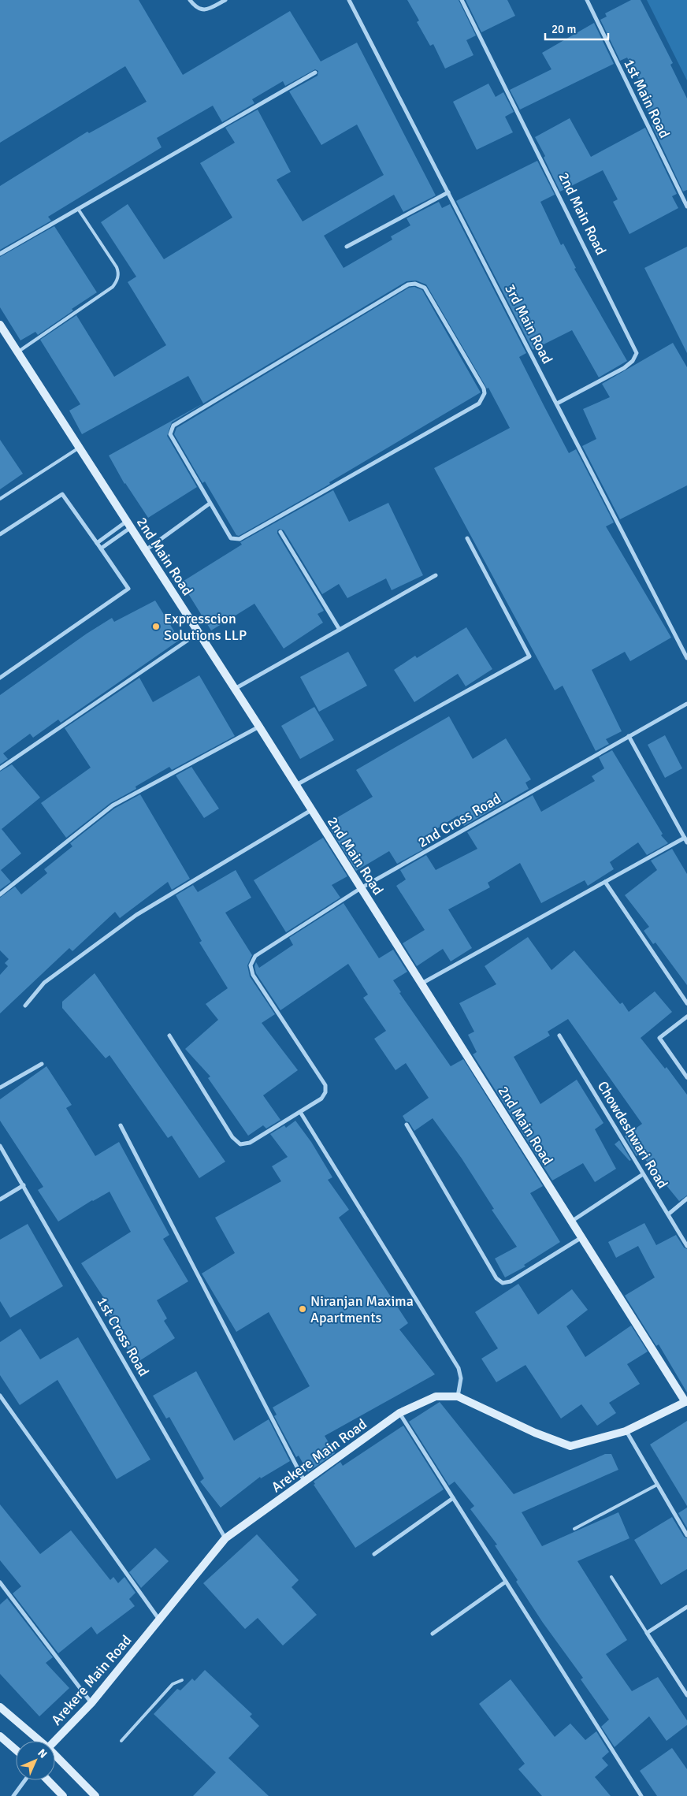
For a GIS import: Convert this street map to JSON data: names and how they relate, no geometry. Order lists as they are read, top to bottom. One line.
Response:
{"streets":{"street":["1st Main Road","2nd Main Road","3rd Main Road","2nd Cross Road","Chowdeshwari Road","1st Cross Road","Arekere Main Road"]},"crossings":[["2nd Main Road","3rd Main Road"],["2nd Main Road","2nd Cross Road"],["2nd Main Road","Arekere Main Road"],["1st Cross Road","Arekere Main Road"]],"places":["Expresscion Solutions LLP","Niranjan Maxima Apartments"],"scale_bar":"20 m","north":"top right"}
